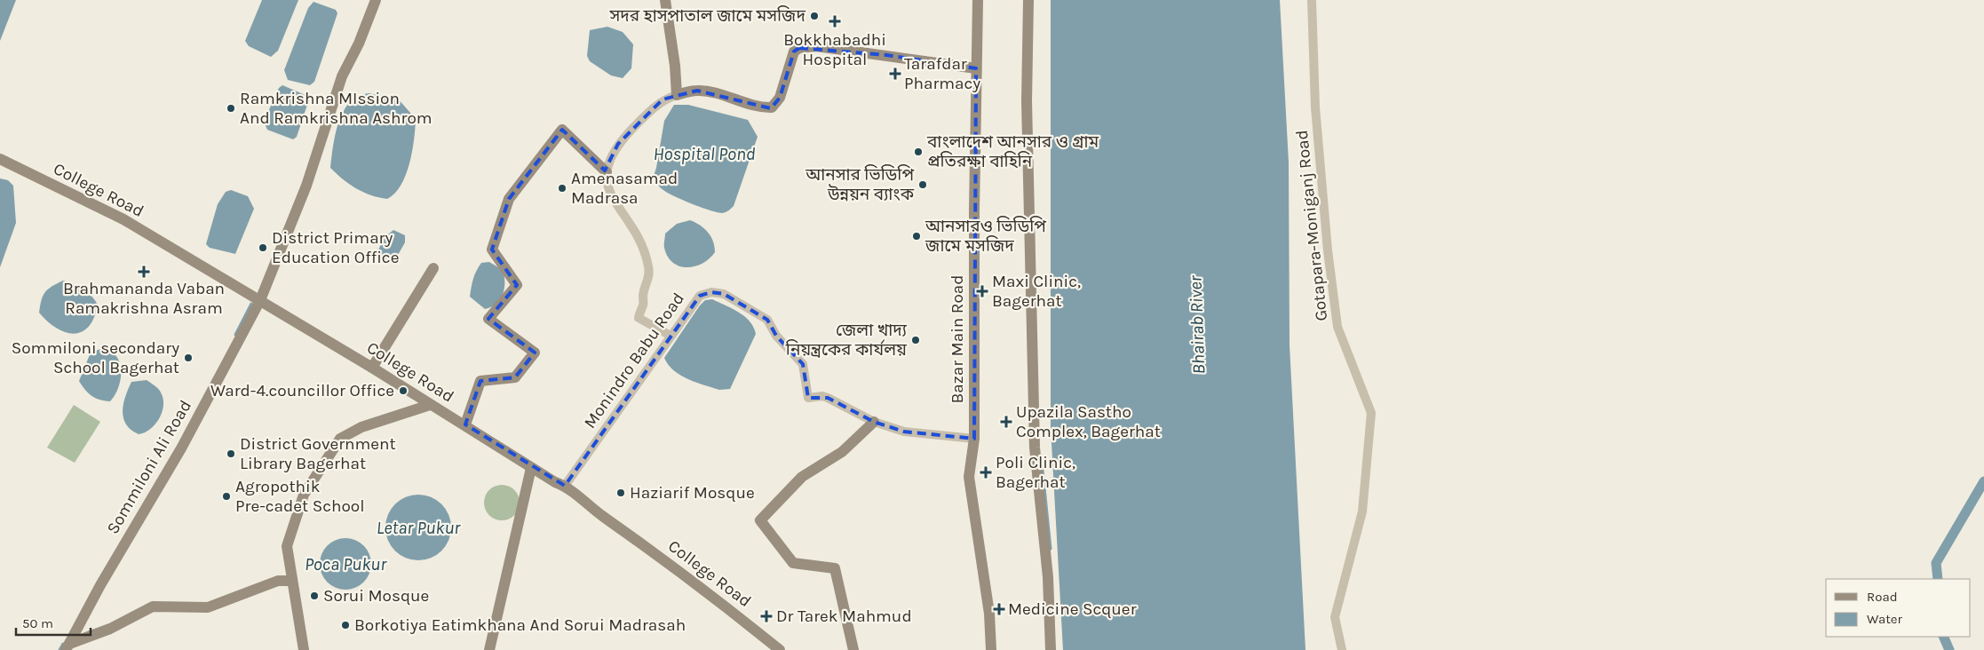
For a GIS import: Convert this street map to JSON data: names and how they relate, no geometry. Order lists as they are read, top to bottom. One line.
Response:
{"streets":{"street":["College Road","Gotapara-Moniganj Road","Bazar Main Road","Monindro Babu Road","Sommiloni Ali Road"]},"crossings":[["College Road","Monindro Babu Road"],["College Road","Sommiloni Ali Road"],["Bazar Main Road","Monindro Babu Road"]],"water":["Hospital Pond","Bhairab River","Letar Pukur","Poca Pukur"],"places":{"other":["সদর হাসপাতাল জামে মসজিদ","Ramkrishna MIssion And Ramkrishna Ashrom","বাংলাদেশ আনসার ও গ্রাম প্রতিরক্ষা বাহিনি","আনসার ভিডিপি উন্নয়ন ব্যাংক","Amenasamad Madrasa","আনসারও ভিডিপি জামে মসজিদ","District Primary Education Office","জেলা খাদ্য নিয়ন্ত্রকের কার্যলয়","Sommiloni secondary School Bagerhat","Ward-4.councillor Office","District Government Library Bagerhat","Haziarif Mosque","Agropothik Pre-cadet School","Sorui Mosque","Borkotiya Eatimkhana And Sorui Madrasah"],"health":["Bokkhabadhi Hospital","Tarafdar Pharmacy","Brahmananda Vaban Ramakrishna Asram","Maxi Clinic, Bagerhat","Upazila Sastho Complex, Bagerhat","Poli Clinic, Bagerhat","Medicine Scquer","Dr Tarek Mahmud"]},"legend":["Road","Water"],"scale_bar":"50 m"}
